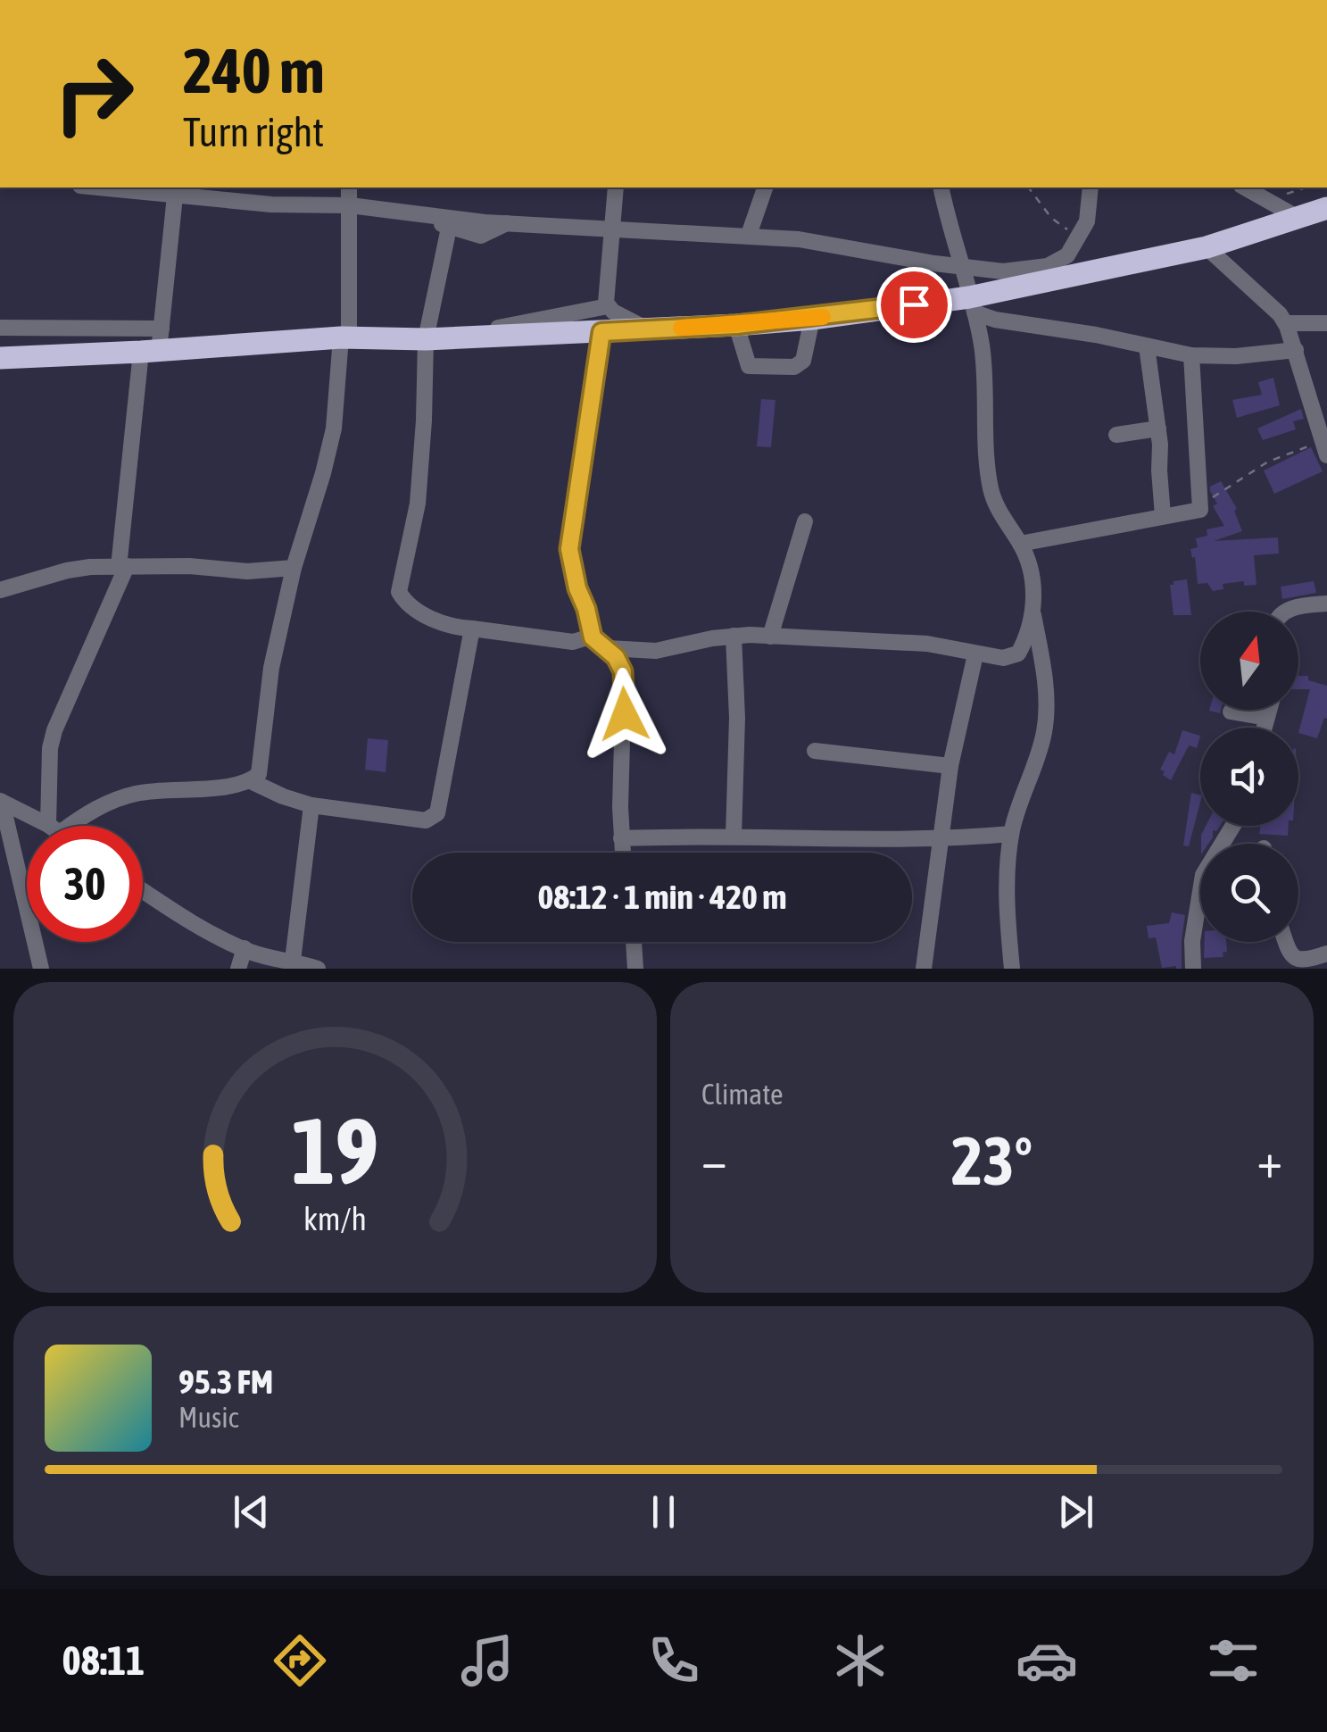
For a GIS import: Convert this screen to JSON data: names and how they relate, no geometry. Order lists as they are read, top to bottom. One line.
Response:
{"north":"top","page":{"turn":["240 m","Turn right"],"limit":"30","trip":"08:12 · 1 min · 420 m","tile":"Climate","heat":["−","23°","+"],"song":["95.3 FM","Music"],"tabs":"08:11","gauge":["19","km/h"]}}
